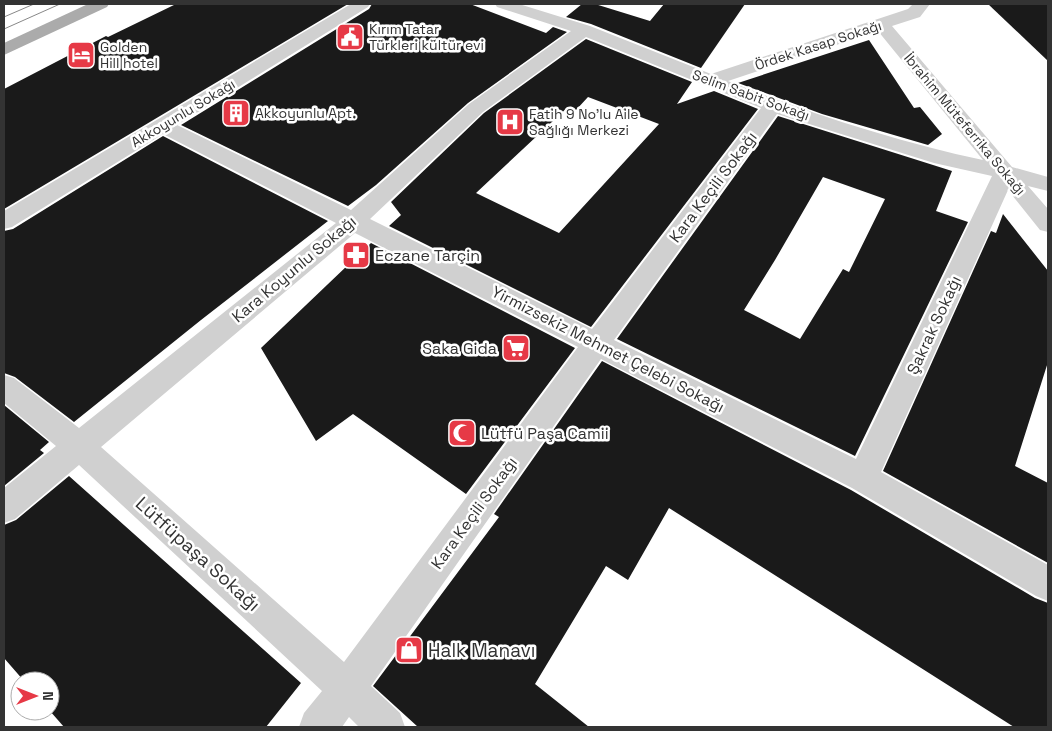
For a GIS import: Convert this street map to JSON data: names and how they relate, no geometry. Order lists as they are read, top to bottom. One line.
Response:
{"streets":{"street":["Ördek Kasap Sokağı","Selim Sabit Sokağı","Akkoyunlu Sokağı","İbrahim Müteferrika Sokağı","Kara Keçili Sokağı","Kara Koyunlu Sokağı","Şakrak Sokağı","Yirmizsekiz Mehmet Çelebi Sokağı","Lütfüpaşa Sokağı"]},"crossings":[["Ördek Kasap Sokağı","Selim Sabit Sokağı"],["Ördek Kasap Sokağı","İbrahim Müteferrika Sokağı"],["Selim Sabit Sokağı","İbrahim Müteferrika Sokağı"],["Selim Sabit Sokağı","Kara Keçili Sokağı"],["Selim Sabit Sokağı","Kara Koyunlu Sokağı"],["Selim Sabit Sokağı","Şakrak Sokağı"],["Akkoyunlu Sokağı","Yirmizsekiz Mehmet Çelebi Sokağı"],["İbrahim Müteferrika Sokağı","Şakrak Sokağı"],["Kara Keçili Sokağı","Yirmizsekiz Mehmet Çelebi Sokağı"],["Kara Keçili Sokağı","Lütfüpaşa Sokağı"],["Kara Koyunlu Sokağı","Yirmizsekiz Mehmet Çelebi Sokağı"],["Kara Koyunlu Sokağı","Lütfüpaşa Sokağı"],["Şakrak Sokağı","Yirmizsekiz Mehmet Çelebi Sokağı"]],"places":{"public building":["Kırım Tatar Türkleri kültür evi"],"hotel":["Golden Hill hotel"],"building":["Akkoyunlu Apt."],"hospital":["Fatih 9 No'lu Aile Sağlığı Merkezi"],"pharmacy":["Eczane Tarçin"],"supermarket":["Saka Gida"],"mosque":["Lütfü Paşa Camii"],"shop":["Halk Manavı"]},"north":"right"}
